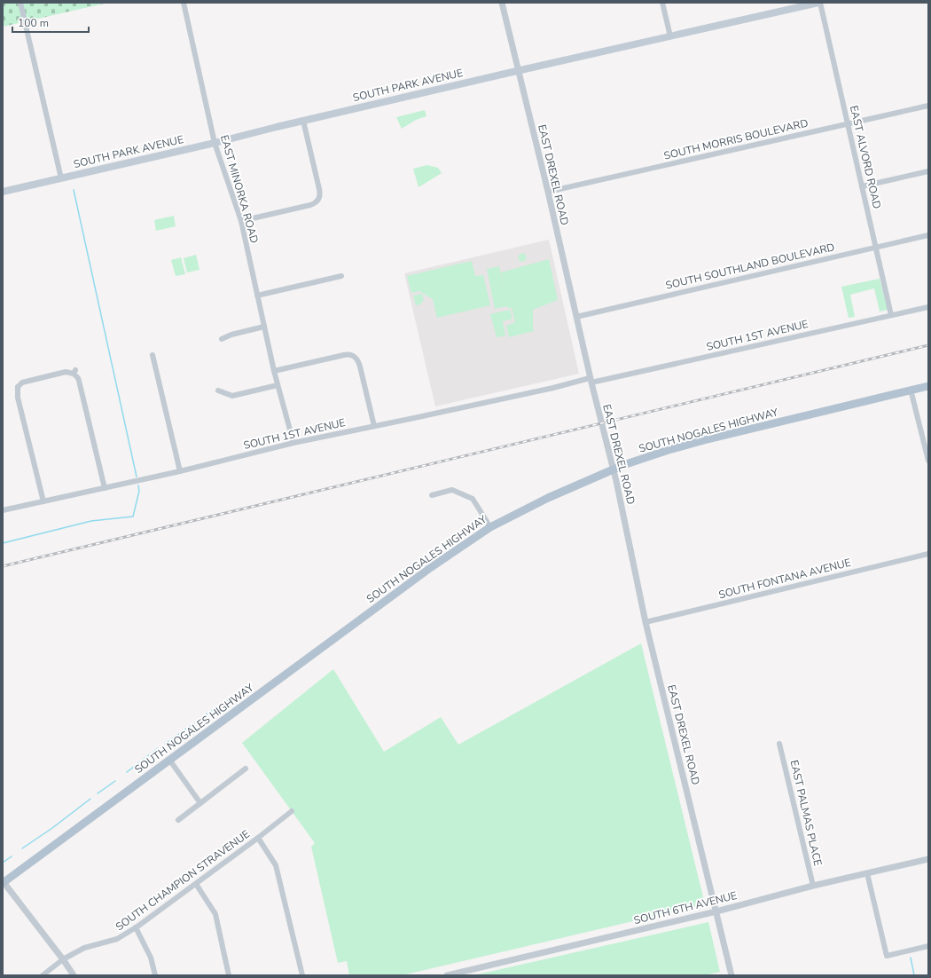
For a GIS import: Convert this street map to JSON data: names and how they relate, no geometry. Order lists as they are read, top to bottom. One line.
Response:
{"streets":{"main road":["SOUTH PARK AVENUE","SOUTH NOGALES HIGHWAY"],"street":["SOUTH MORRIS BOULEVARD","EAST ALVORD ROAD","EAST DREXEL ROAD","EAST MINORKA ROAD","SOUTH SOUTHLAND BOULEVARD","SOUTH 1ST AVENUE","SOUTH FONTANA AVENUE","EAST PALMAS PLACE","SOUTH CHAMPION STRAVENUE","SOUTH 6TH AVENUE"]},"crossings":[["SOUTH PARK AVENUE","EAST ALVORD ROAD"],["SOUTH PARK AVENUE","EAST DREXEL ROAD"],["SOUTH PARK AVENUE","EAST MINORKA ROAD"],["SOUTH MORRIS BOULEVARD","EAST ALVORD ROAD"],["SOUTH MORRIS BOULEVARD","EAST DREXEL ROAD"],["EAST ALVORD ROAD","SOUTH SOUTHLAND BOULEVARD"],["EAST ALVORD ROAD","SOUTH 1ST AVENUE"],["EAST DREXEL ROAD","SOUTH SOUTHLAND BOULEVARD"],["EAST DREXEL ROAD","SOUTH 1ST AVENUE"],["EAST DREXEL ROAD","SOUTH NOGALES HIGHWAY"],["EAST DREXEL ROAD","SOUTH FONTANA AVENUE"],["EAST DREXEL ROAD","SOUTH 6TH AVENUE"],["EAST MINORKA ROAD","SOUTH 1ST AVENUE"],["EAST PALMAS PLACE","SOUTH 6TH AVENUE"]],"scale_bar":"100 m"}
